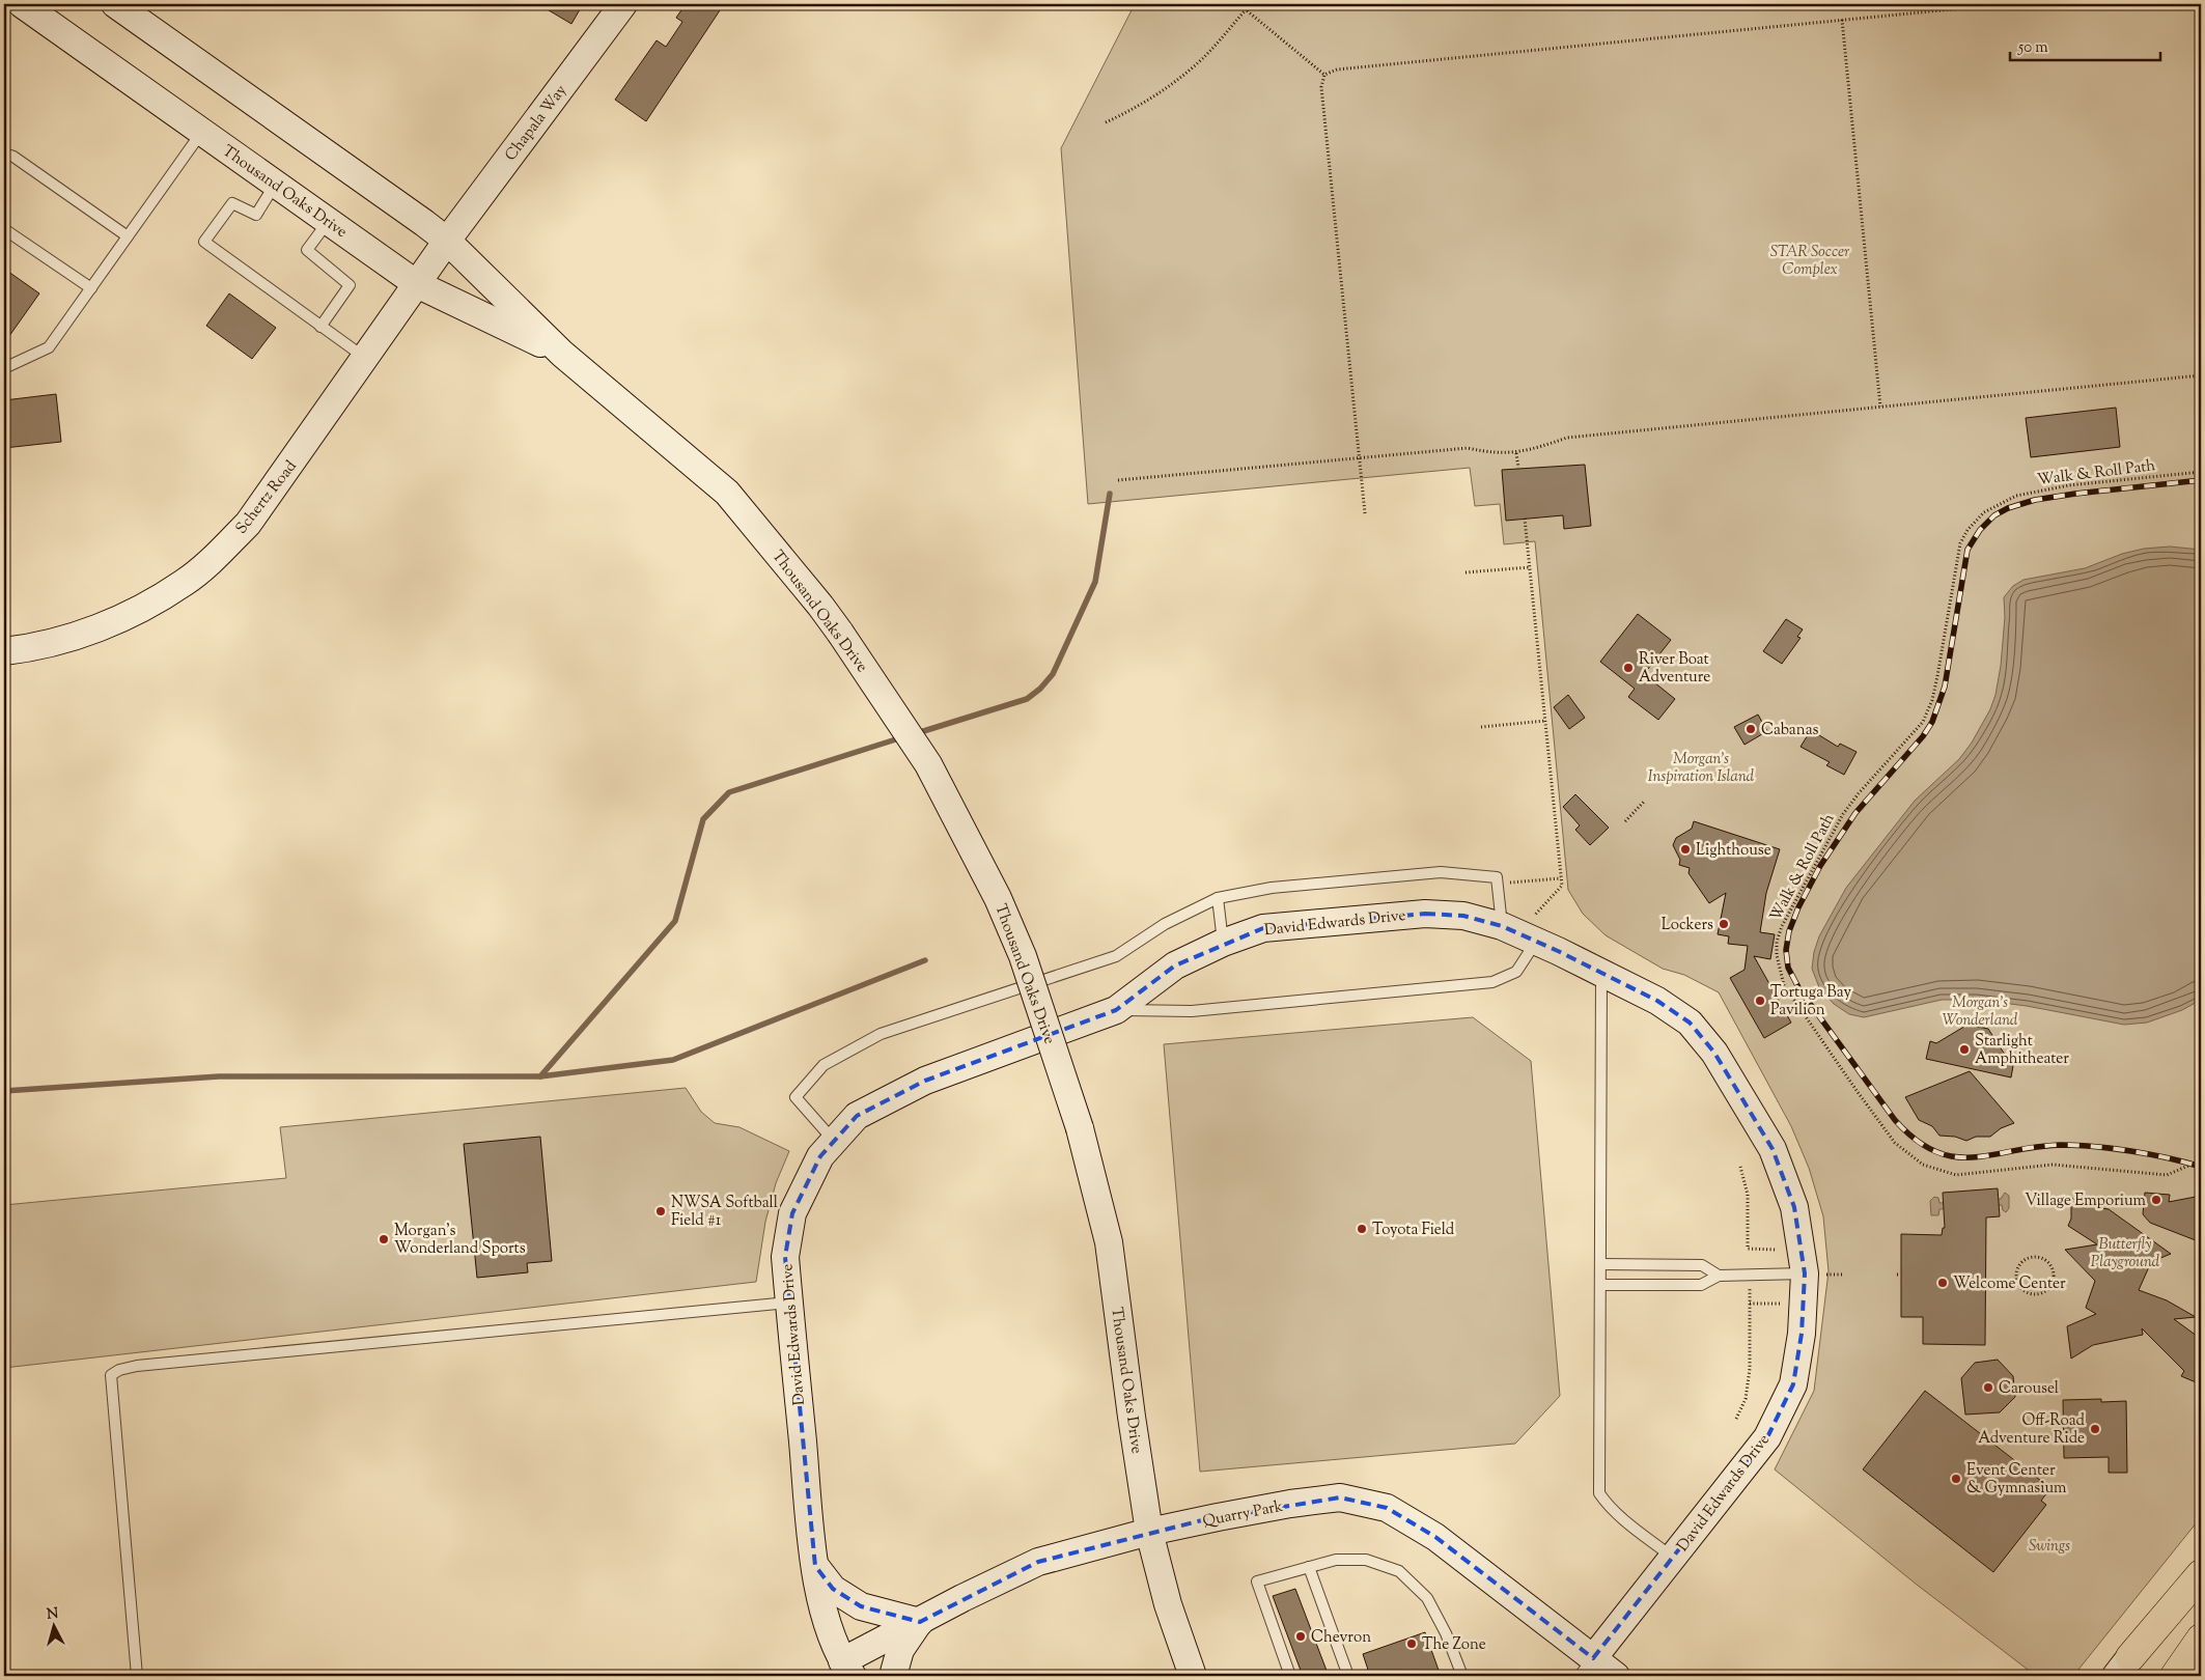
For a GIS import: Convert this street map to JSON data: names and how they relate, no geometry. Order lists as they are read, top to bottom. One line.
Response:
{"streets":{"street":["Chapala Way","Thousand Oaks Drive","Schertz Road","David Edwards Drive","Quarry Park"],"path":["Walk & Roll Path"]},"crossings":[["Chapala Way","Thousand Oaks Drive"],["Chapala Way","Schertz Road"],["Thousand Oaks Drive","Schertz Road"],["Thousand Oaks Drive","Quarry Park"],["David Edwards Drive","Quarry Park"]],"parks":["STAR Soccer Complex","Morgan's Inspiration Island","Morgan's Wonderland","Butterfly Playground","Swings"],"places":["River Boat Adventure","Cabanas","Lighthouse","Lockers","Tortuga Bay Pavilion","Starlight Amphitheater","Village Emporium","NWSA Softball Field #1","Toyota Field","Morgan’s Wonderland Sports","Welcome Center","Carousel","Off-Road Adventure Ride","Event Center & Gymnasium","Chevron","The Zone"],"scale_bar":"50 m","north":"top"}
